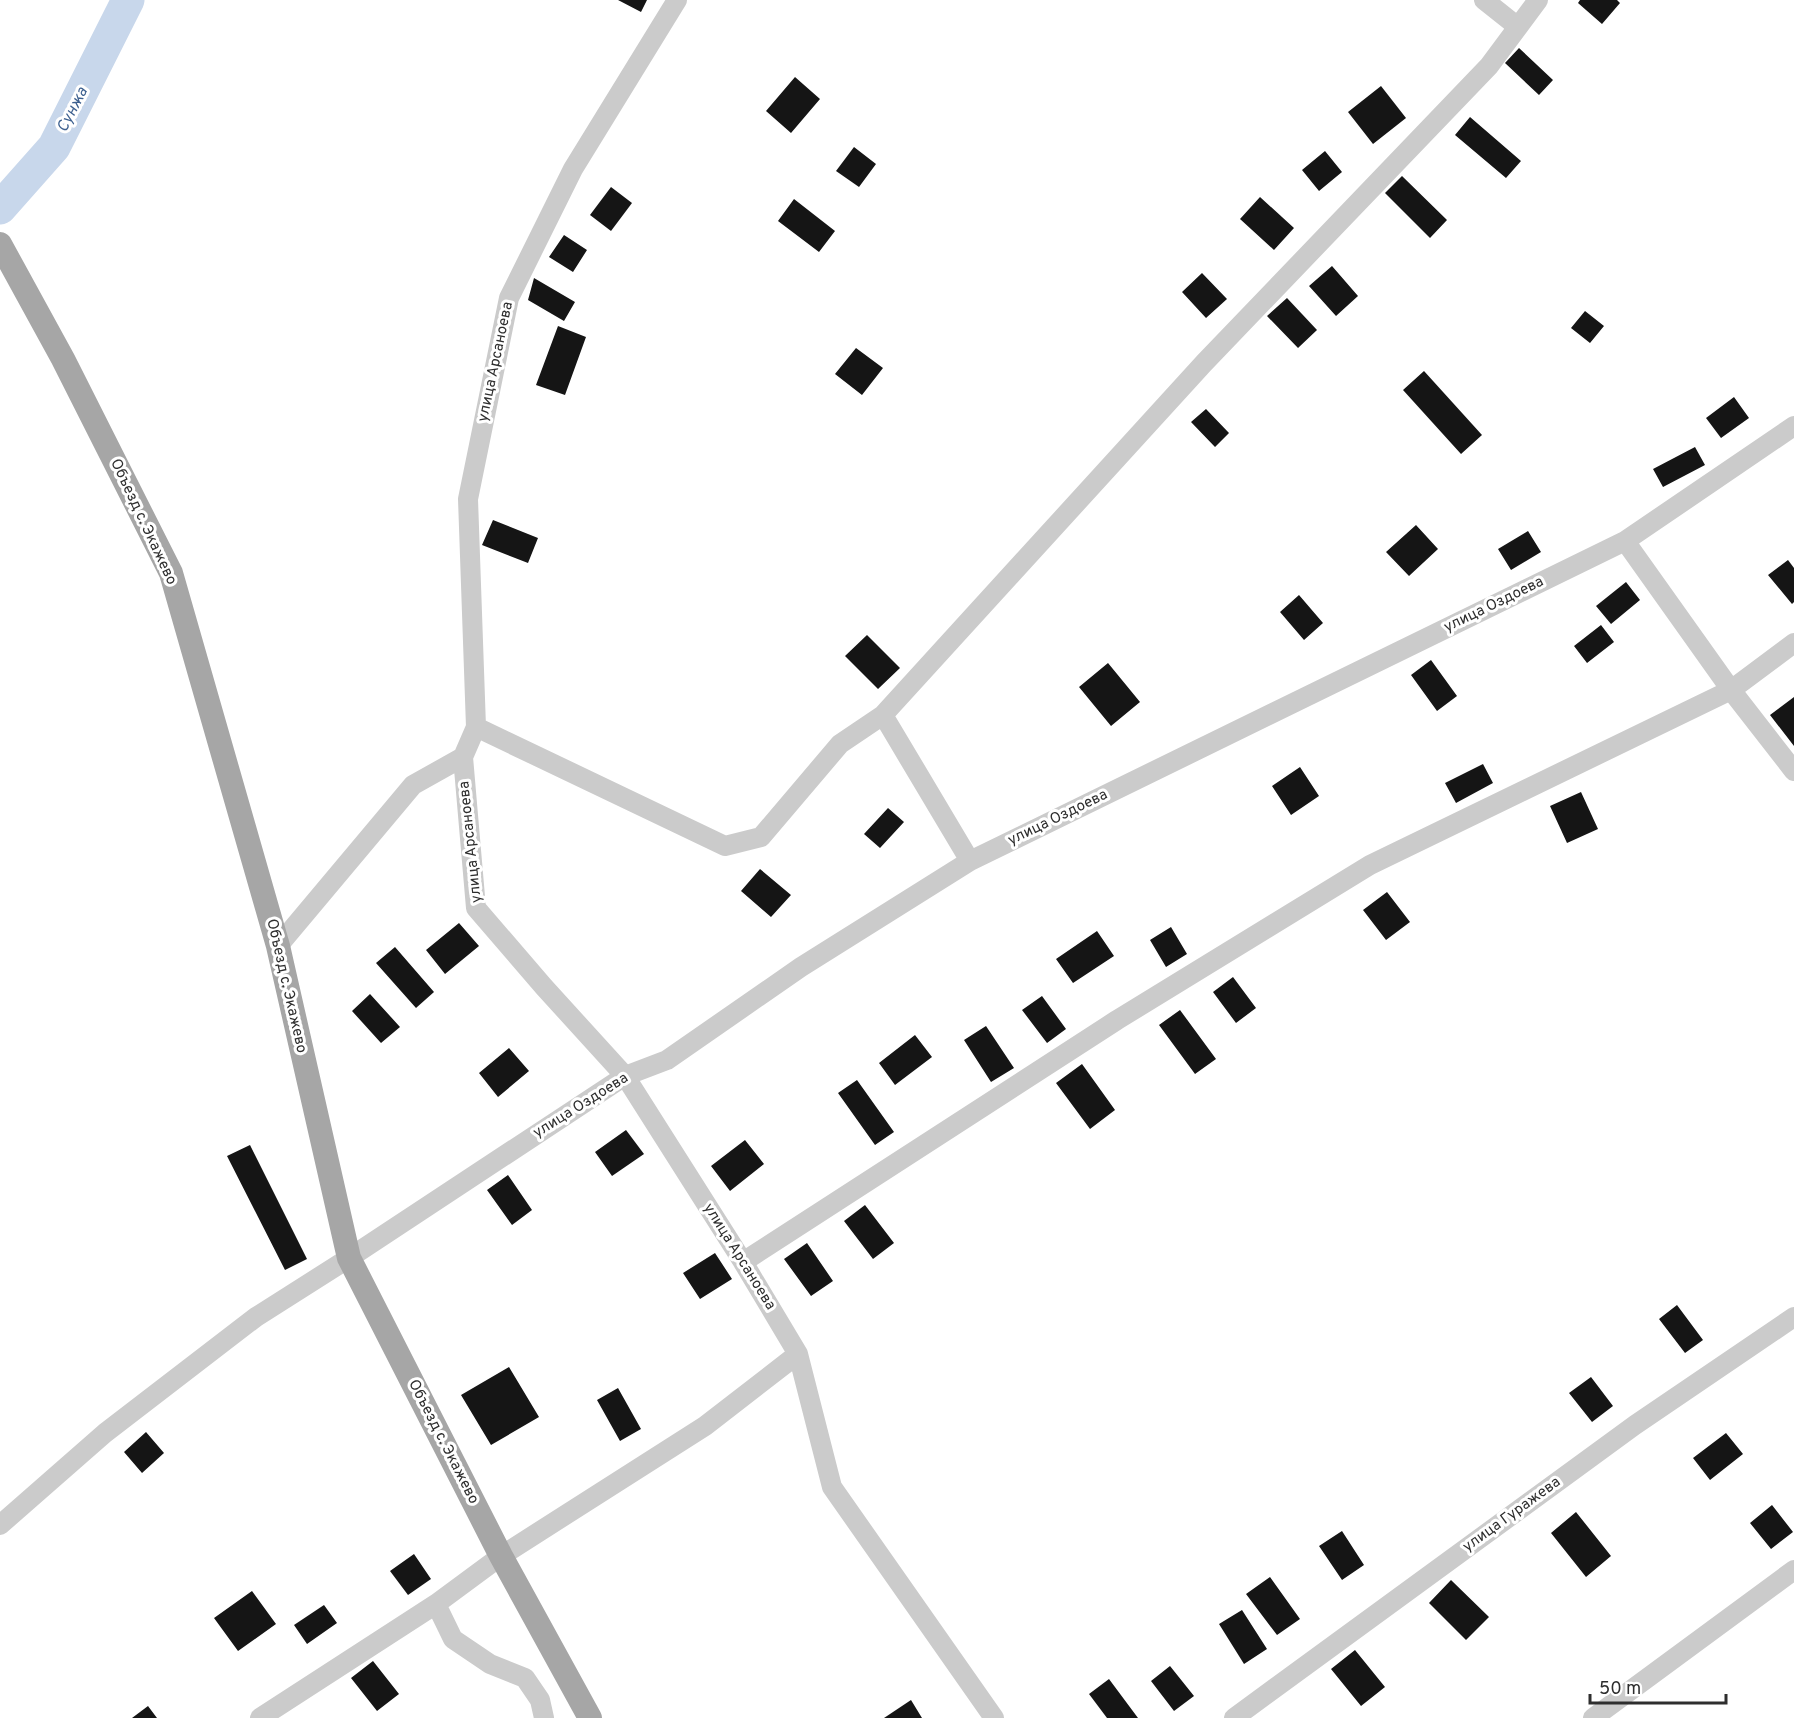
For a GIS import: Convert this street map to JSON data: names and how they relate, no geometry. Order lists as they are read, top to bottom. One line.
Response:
{"streets":{"main road":["Объезд с. Экажево"],"street":["улица Арсаноева","улица Оздоева","улица Гуражева"]},"crossings":[["улица Арсаноева","улица Оздоева"],["Объезд с. Экажево","улица Оздоева"]],"water":["Сунжа"],"scale_bar":"50 m"}
